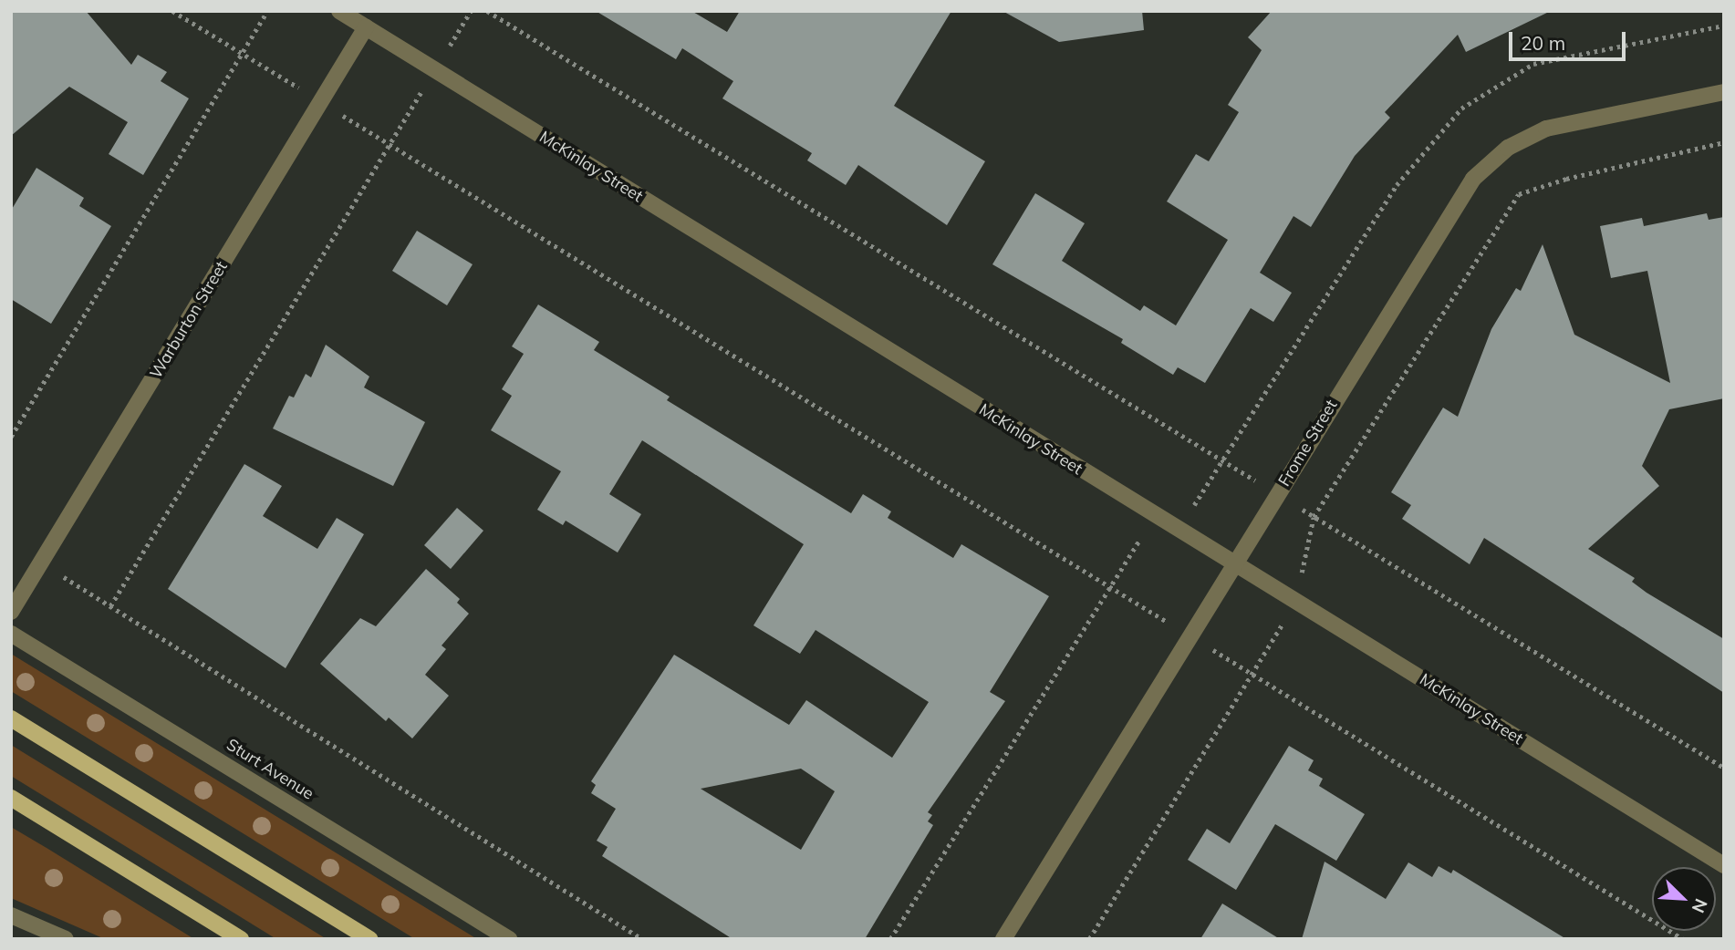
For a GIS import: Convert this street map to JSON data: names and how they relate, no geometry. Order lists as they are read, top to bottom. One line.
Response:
{"streets":{"street":["McKinlay Street","Warburton Street","Frome Street","Sturt Avenue"]},"crossings":[["McKinlay Street","Warburton Street"],["McKinlay Street","Frome Street"]],"scale_bar":"20 m","north":"bottom right"}
